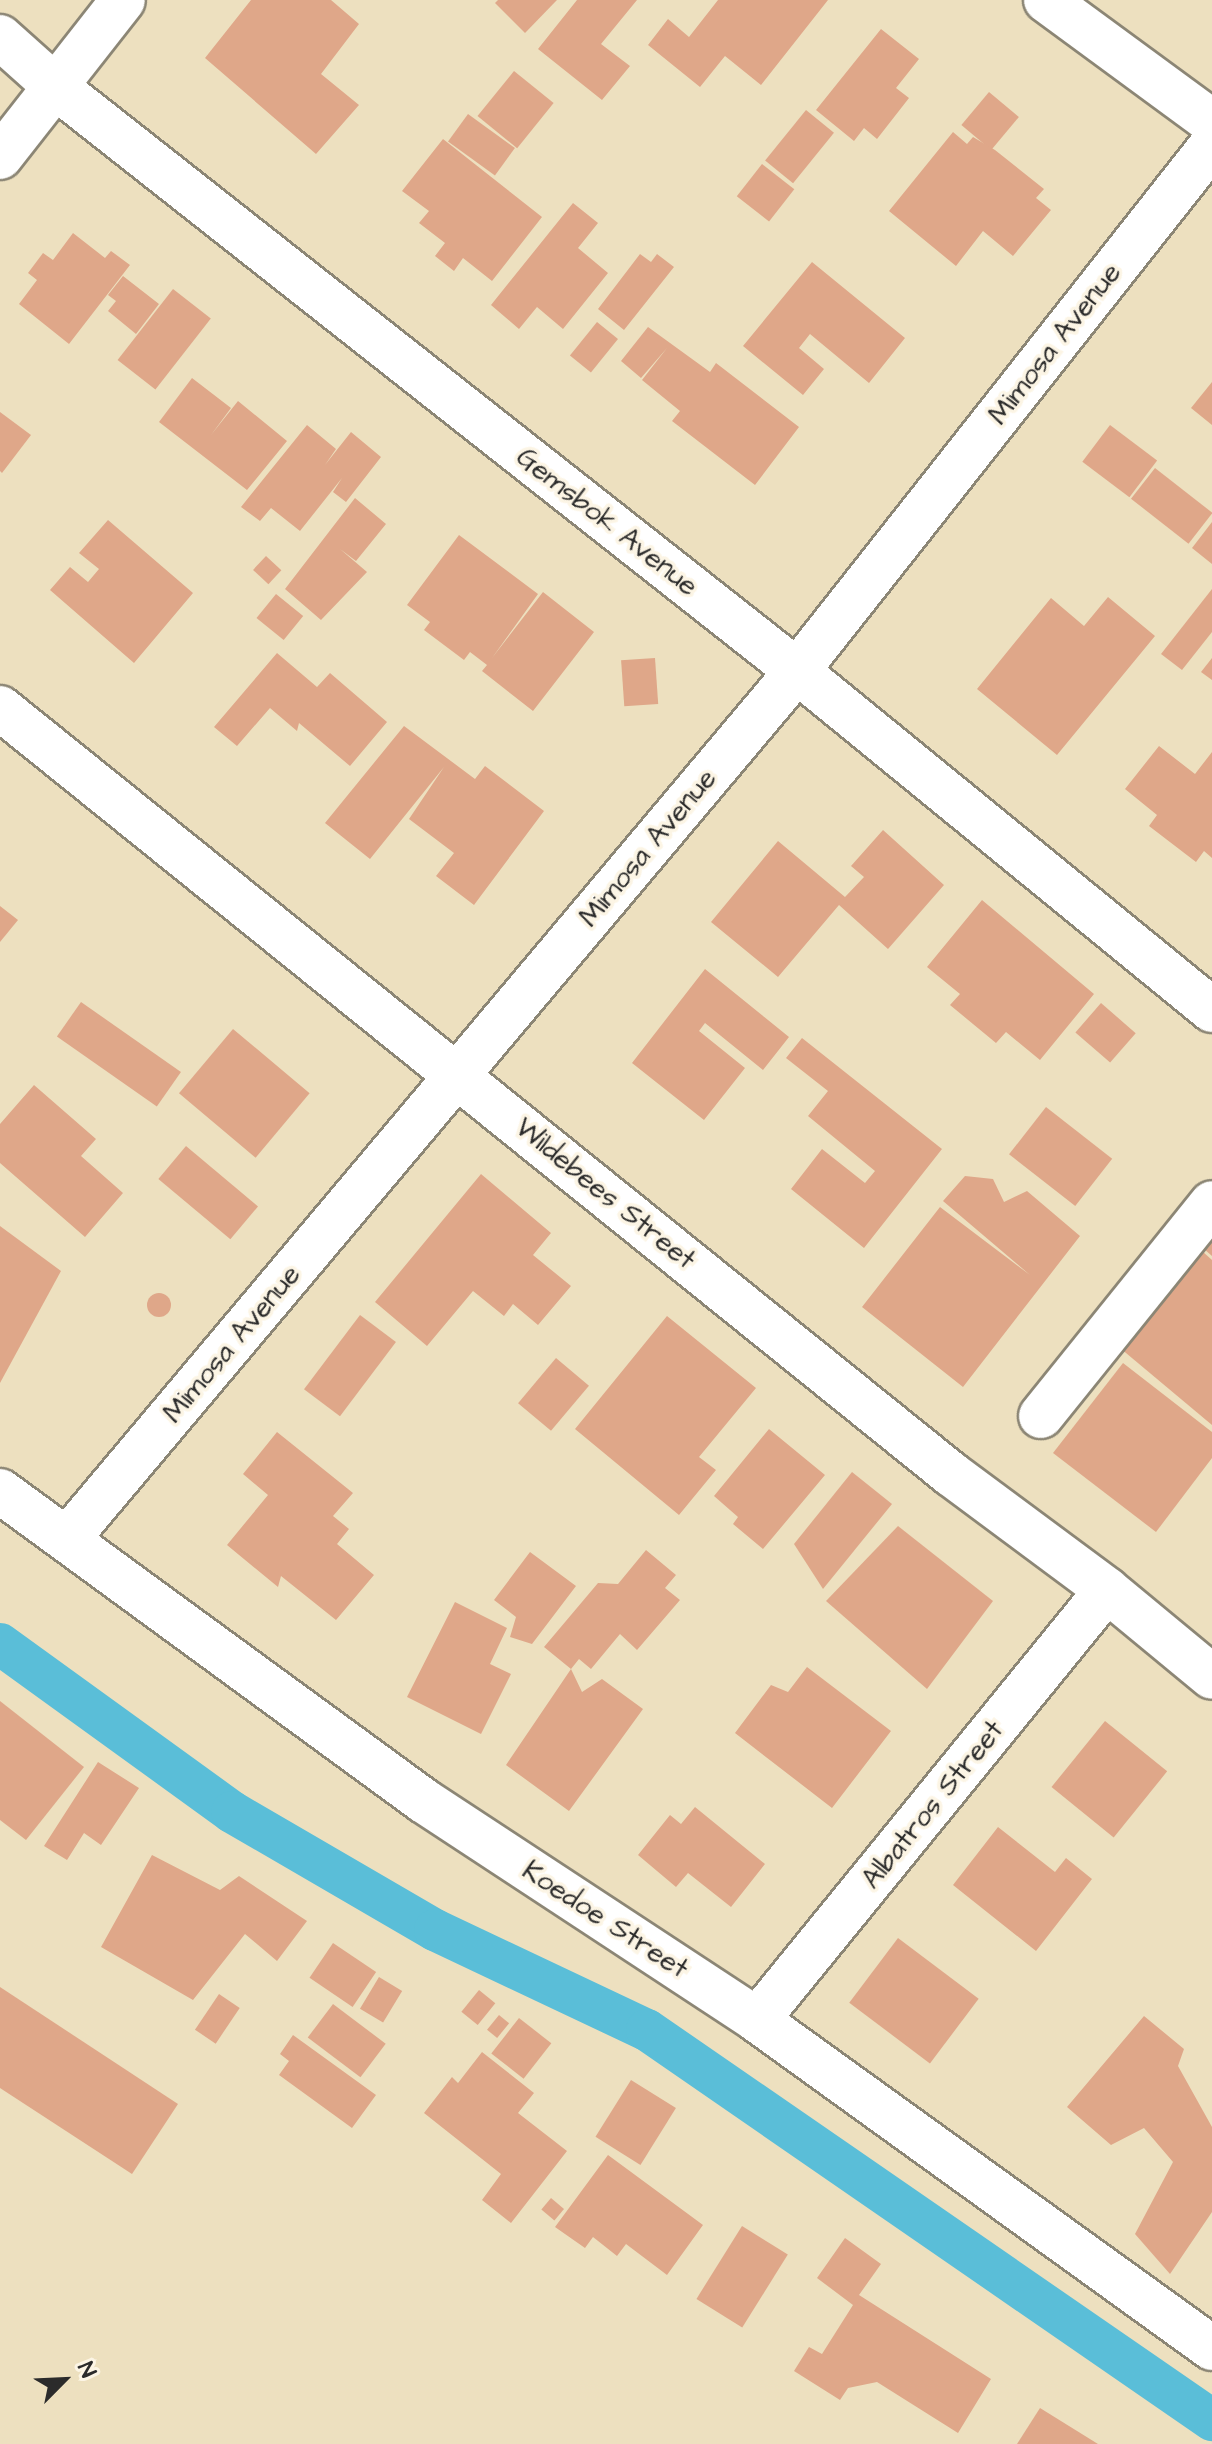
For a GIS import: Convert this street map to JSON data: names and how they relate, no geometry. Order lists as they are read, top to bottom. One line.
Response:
{"streets":{"main road":["Mimosa Avenue","Gemsbok Avenue","Wildebees Street","Albatros Street","Koedoe Street"]},"crossings":[["Mimosa Avenue","Gemsbok Avenue"],["Mimosa Avenue","Wildebees Street"],["Mimosa Avenue","Koedoe Street"],["Wildebees Street","Albatros Street"],["Albatros Street","Koedoe Street"]],"north":"top right"}
